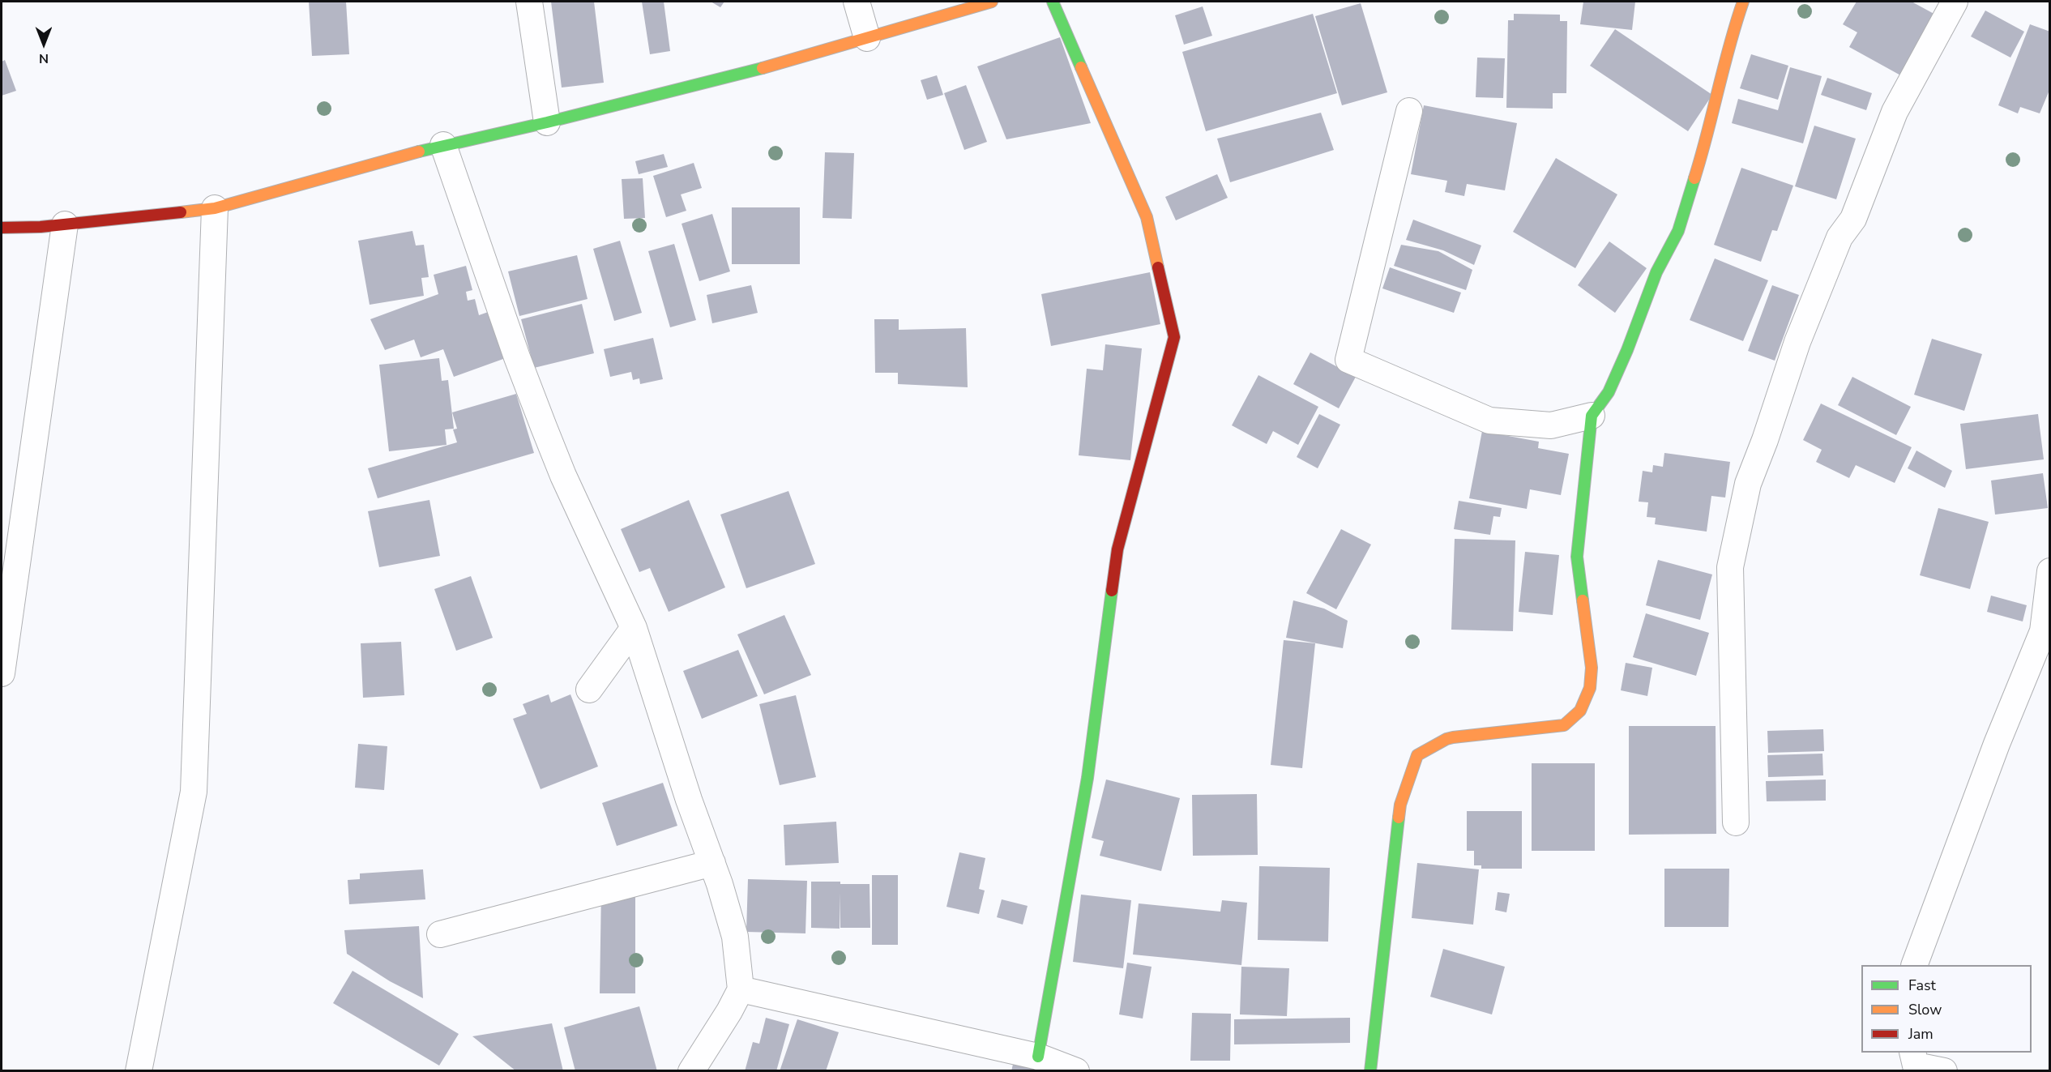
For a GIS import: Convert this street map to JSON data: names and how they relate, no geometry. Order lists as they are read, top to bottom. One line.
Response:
{"legend":["Fast","Slow","Jam"],"north":"bottom"}
